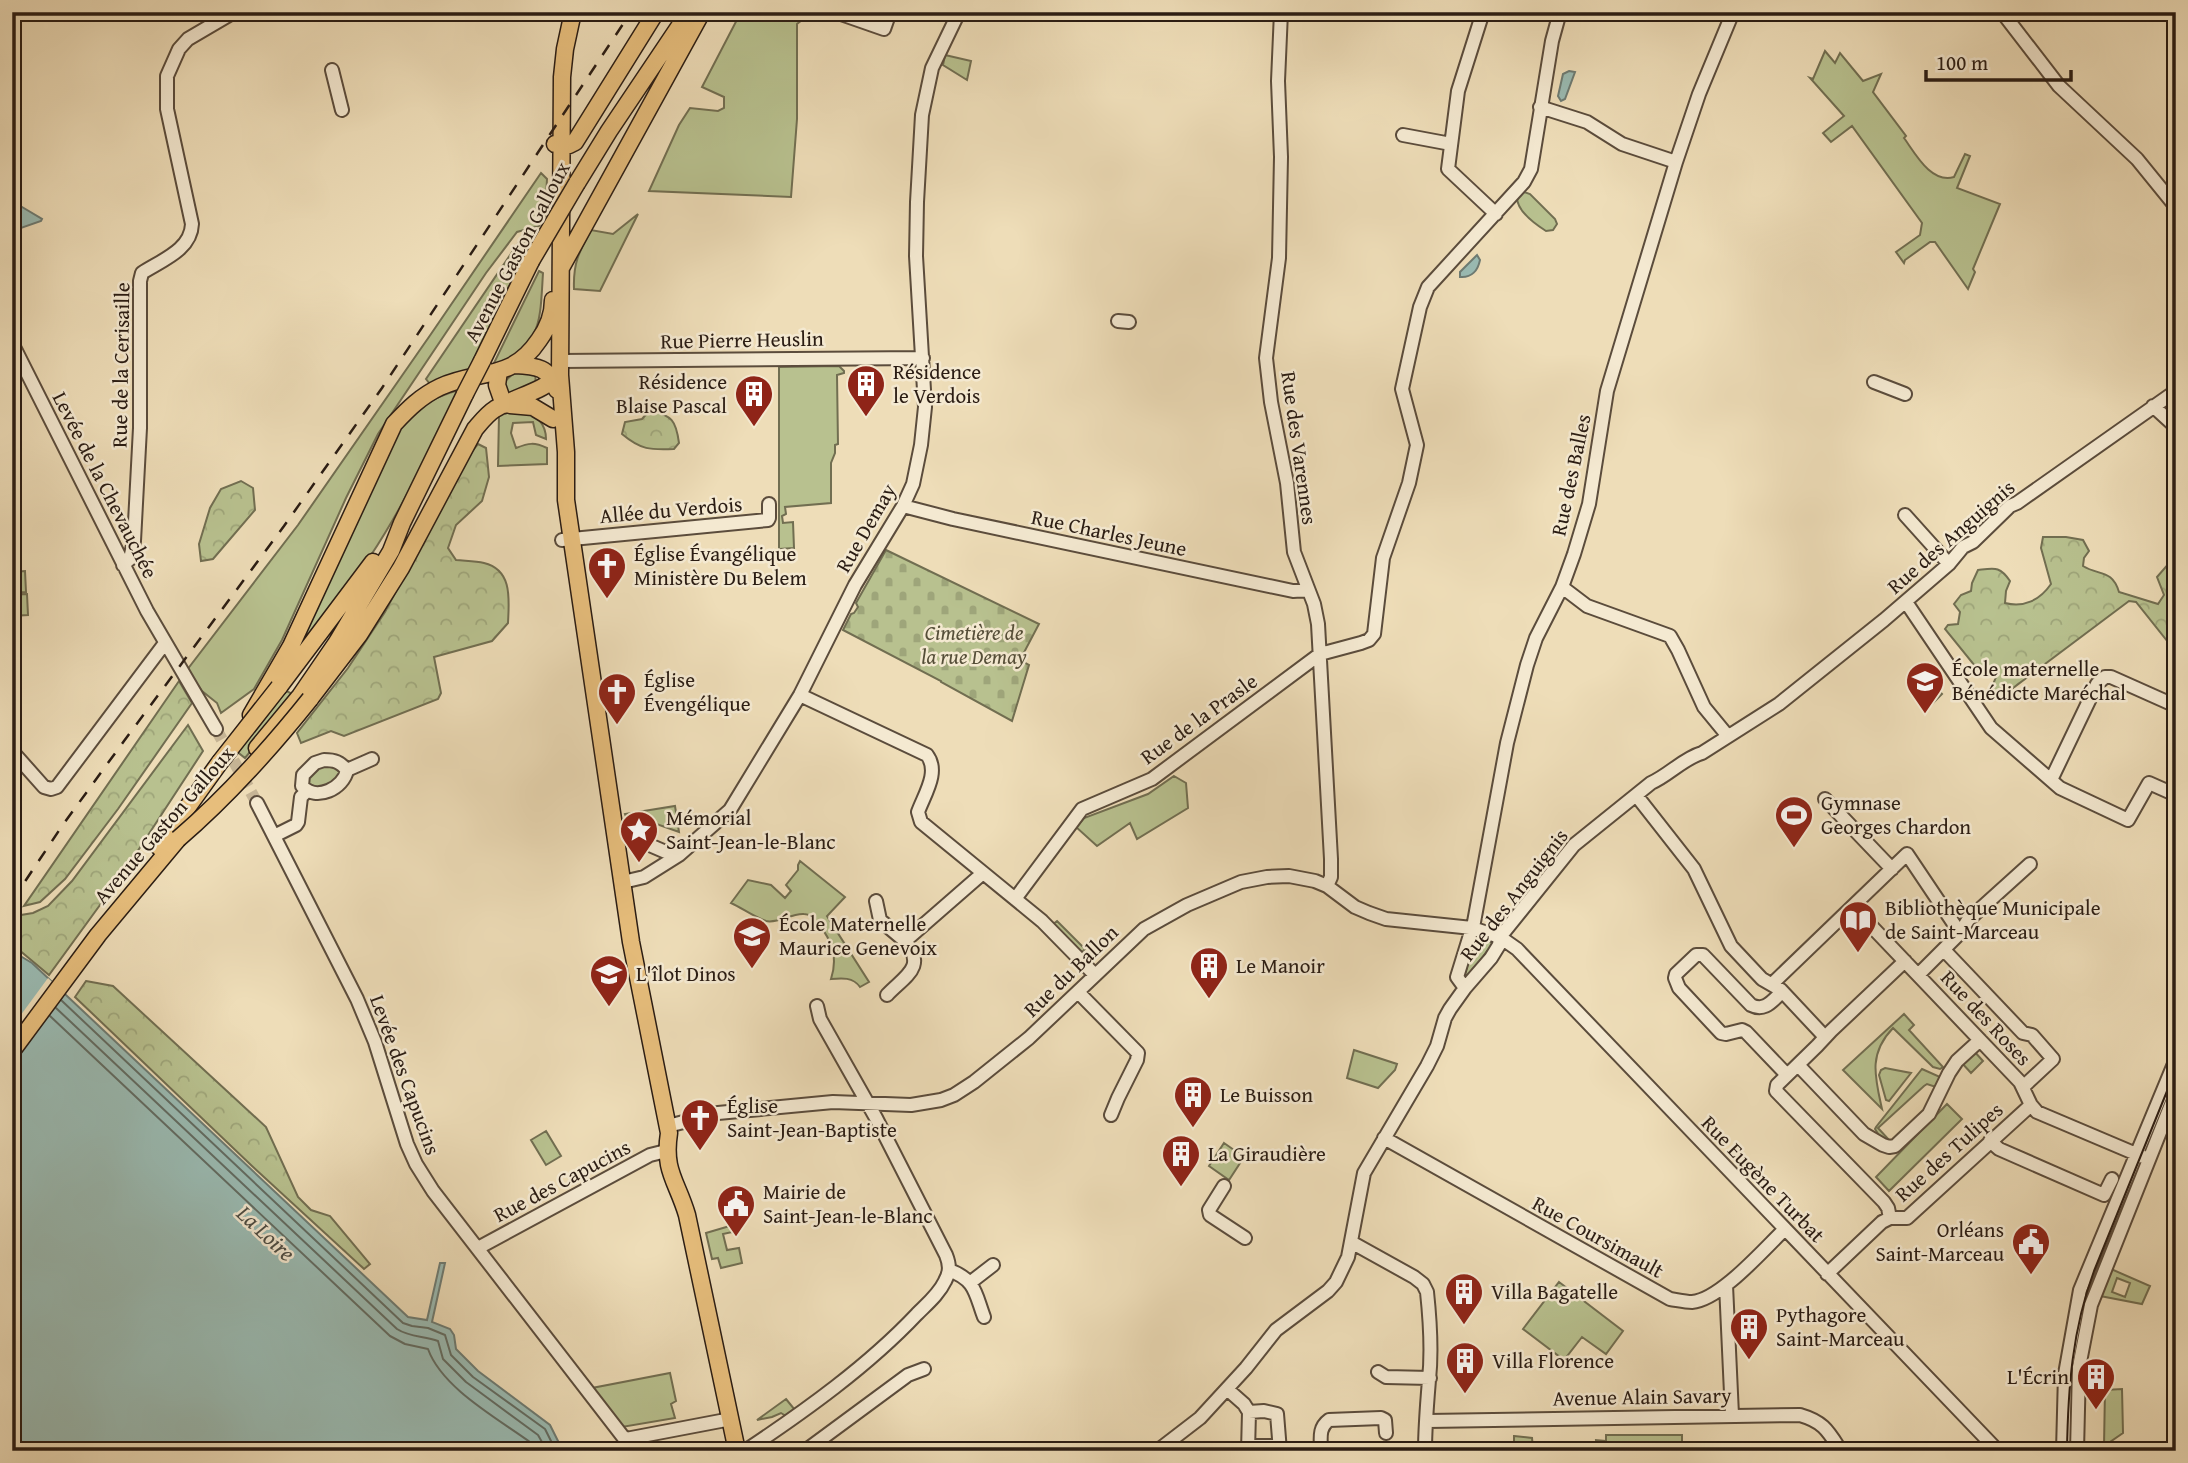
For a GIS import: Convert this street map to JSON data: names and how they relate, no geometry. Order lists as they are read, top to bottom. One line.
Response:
{"streets":{"main road":["Avenue Gaston Galloux"],"street":["Rue Pierre Heuslin","Rue de la Cerisaille","Rue des Varennes","Rue des Balles","Levée de la Chevauchée","Allée du Verdois","Rue Demay","Rue Charles Jeune","Rue des Anguignis","Rue de la Prasle","Rue du Ballon","Rue des Roses","Levée des Capucins","Rue des Tulipes","Rue Eugène Turbat","Rue des Capucins","Rue Coursimault","Avenue Alain Savary"]},"crossings":[["Rue Pierre Heuslin","Rue Demay"],["Rue de la Cerisaille","Levée de la Chevauchée"],["Rue des Varennes","Rue Charles Jeune"],["Rue des Varennes","Rue de la Prasle"],["Rue des Varennes","Rue du Ballon"],["Rue des Balles","Rue des Anguignis"],["Rue des Balles","Rue du Ballon"],["Rue Demay","Rue Charles Jeune"],["Rue des Anguignis","Rue du Ballon"],["Rue des Anguignis","Rue Eugène Turbat"],["Rue des Anguignis","Rue Coursimault"],["Rue du Ballon","Rue Eugène Turbat"],["Rue des Roses","Rue des Tulipes"],["Levée des Capucins","Rue des Capucins"],["Rue des Tulipes","Rue Eugène Turbat"],["Rue Eugène Turbat","Rue Coursimault"]],"water":["La Loire"],"parks":["Cimetière de la rue Demay"],"places":{"building":["Résidence le Verdois","Résidence Blaise Pascal","Le Manoir","Le Buisson","La Giraudière","Villa Bagatelle","Pythagore Saint-Marceau","Villa Florence","L'Écrin"],"church":["Église Évangélique Ministère Du Belem","Église Évengélique","Église Saint-Jean-Baptiste"],"school or university":["École maternelle Bénédicte Maréchal","École Maternelle Maurice Genevoix","L'îlot Dinos"],"sports":["Gymnase Georges Chardon"],"place":["Mémorial Saint-Jean-le-Blanc"],"library":["Bibliothèque Municipale de Saint-Marceau"],"public building":["Mairie de Saint-Jean-le-Blanc","Orléans Saint-Marceau"]},"scale_bar":"100 m"}
